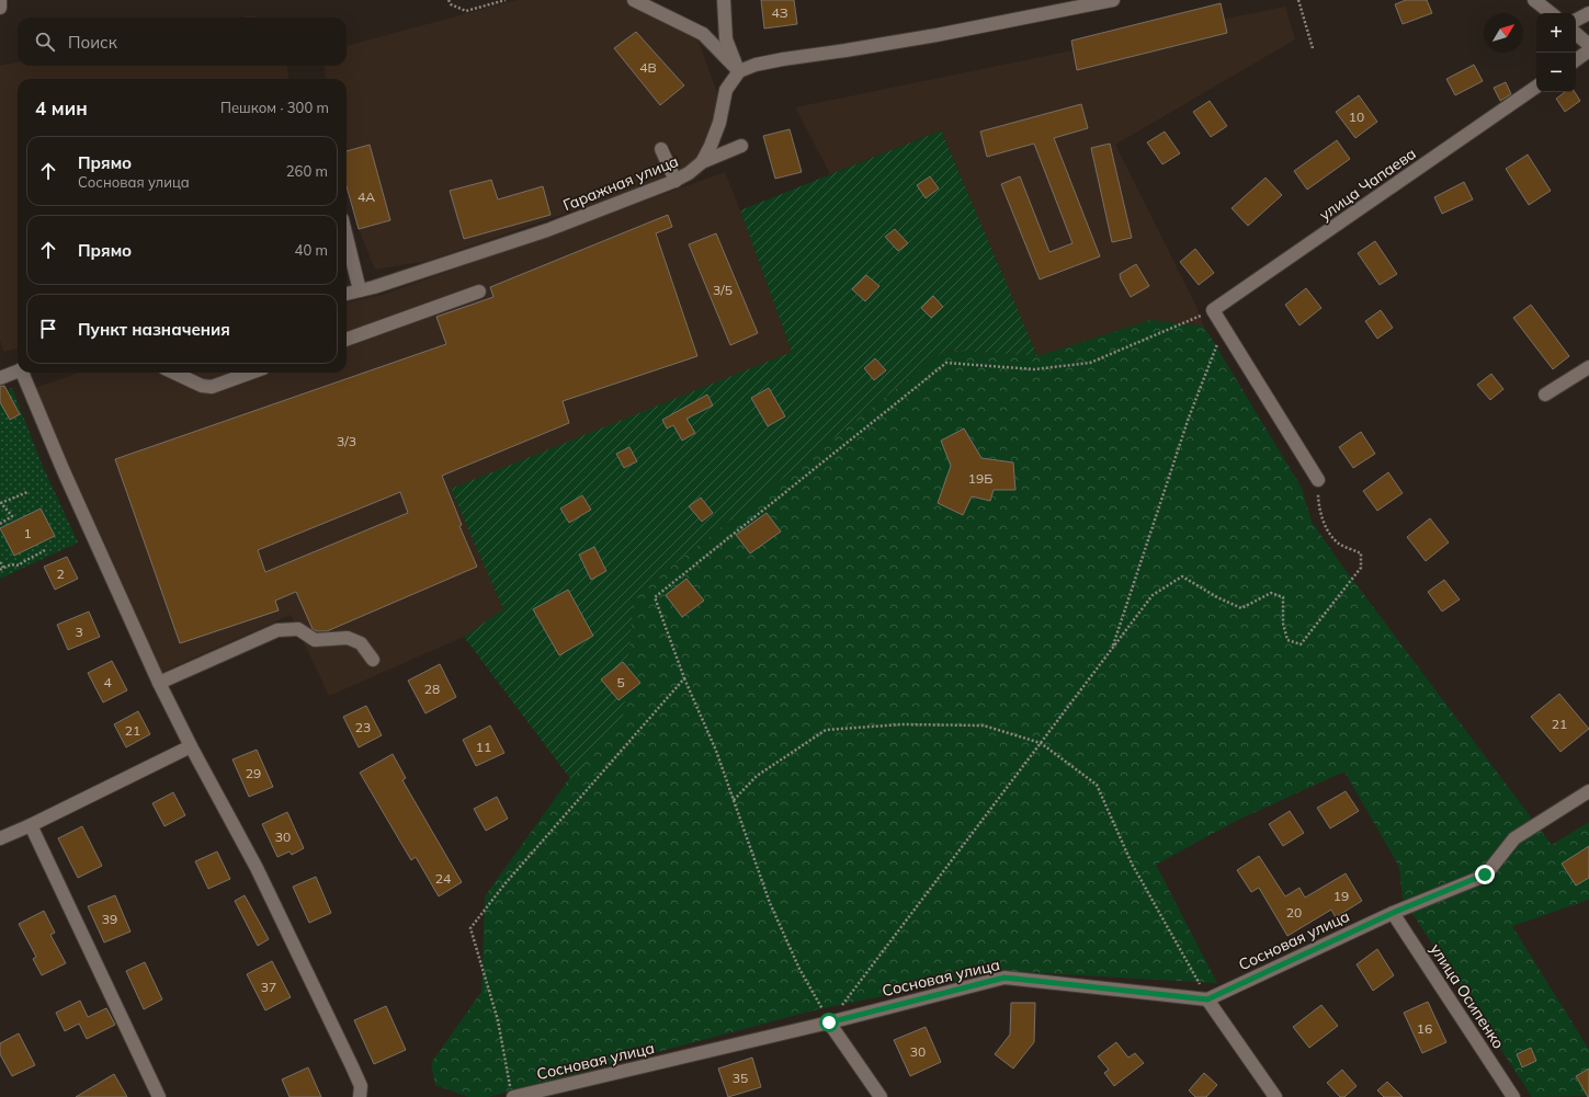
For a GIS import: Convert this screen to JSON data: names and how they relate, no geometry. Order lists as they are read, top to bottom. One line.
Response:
{"streets":{"street":["Гаражная улица","улица Чапаева","Сосновая улица","улица Осипенко"]},"crossings":[["Сосновая улица","улица Осипенко"]],"house_numbers":["4З","4В","10","4А","3/5","3/3","19Б","1","2","3","4","5","28","21","23","21","11","29","30","24","19","20","39","37","16","30","35"],"north":"top right","page":{"map_buttons":["+","−"],"search":"Поиск","heading":["4 мин","Пешком · 300 m"],"list":[["Прямо","Сосновая улица","260 m"],["Прямо","40 m"],"Пункт назначения"]}}
